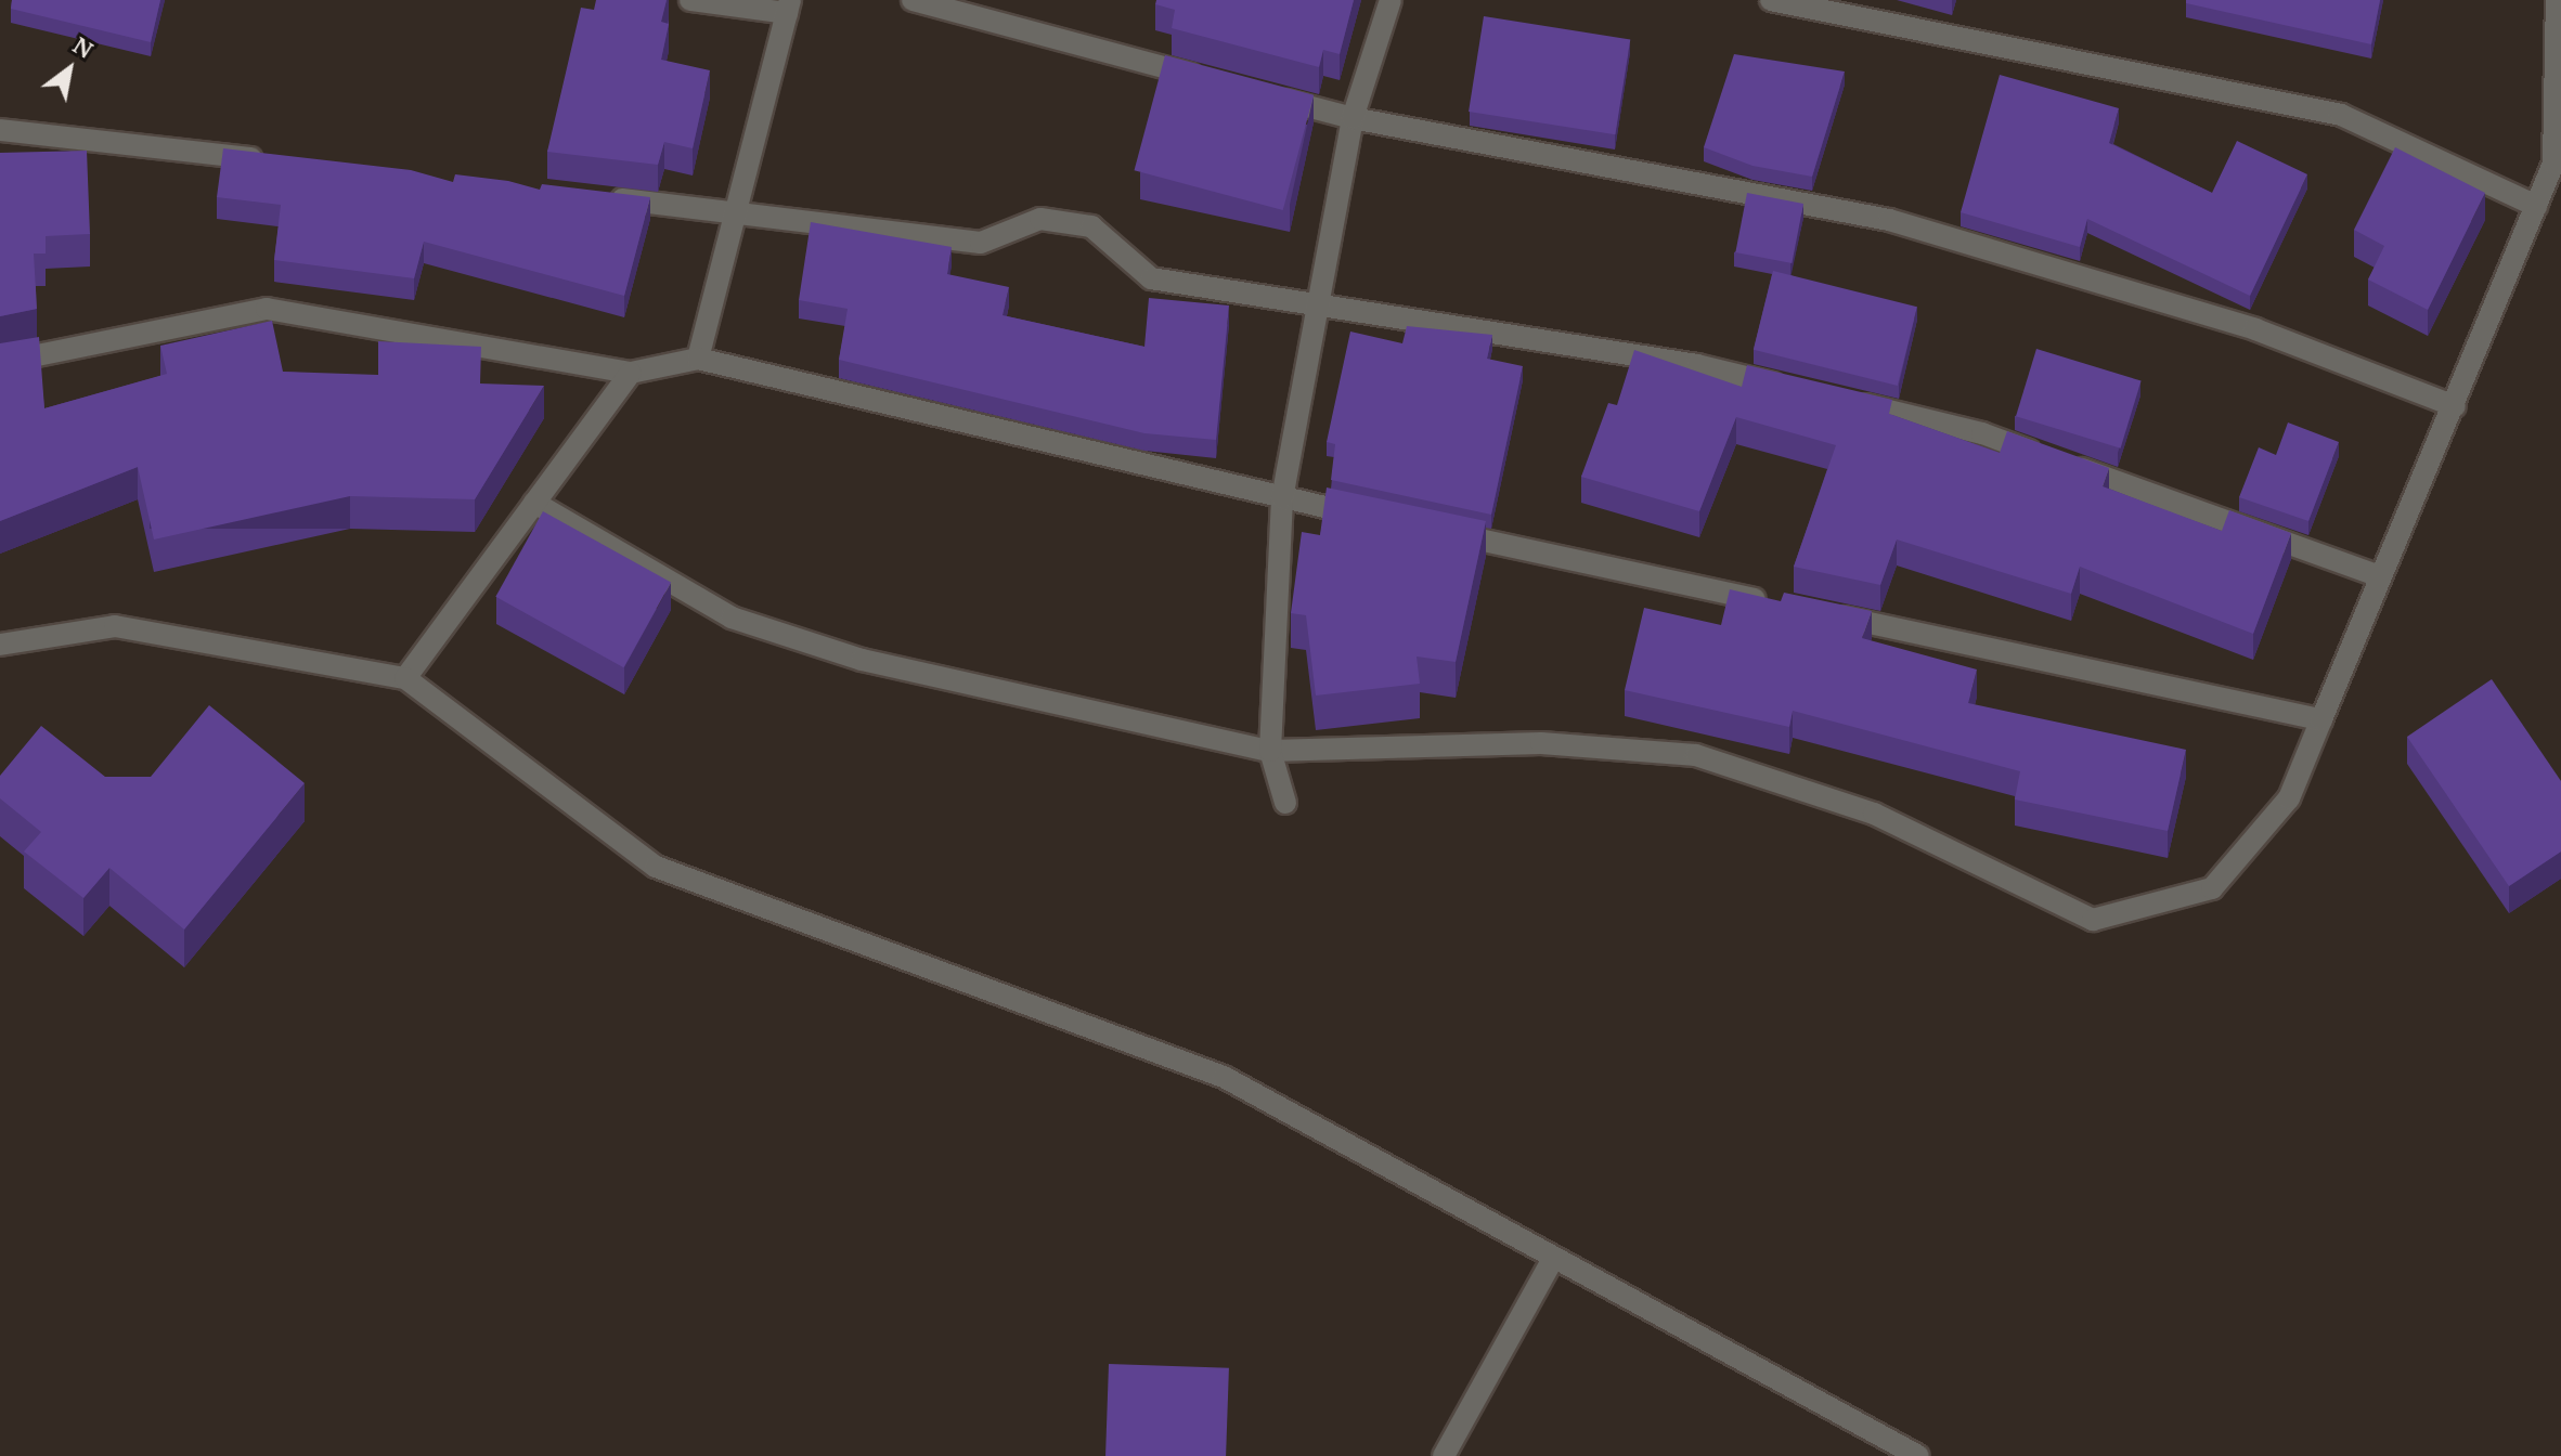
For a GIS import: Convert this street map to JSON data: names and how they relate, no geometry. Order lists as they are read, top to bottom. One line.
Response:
{"north":"top right"}
